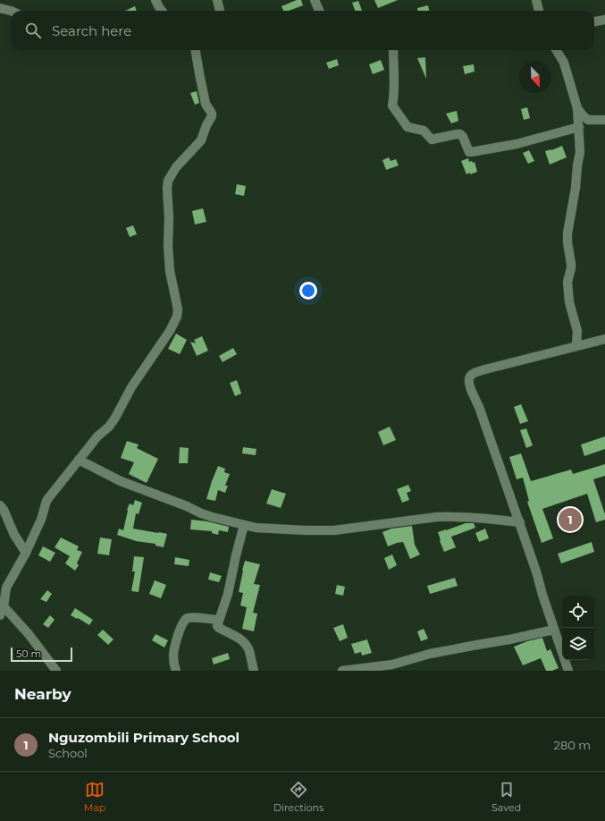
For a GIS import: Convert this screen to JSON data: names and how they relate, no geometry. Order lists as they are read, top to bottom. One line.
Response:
{"scale_bar":"50 m","north":"bottom right","page":{"search":"Search here","pins":"1","scale":"50 m","heading":"Nearby","list":[{"mark":"1","name":"Nguzombili Primary School","note":"School","value":"280 m"}],"nav":["Map","Directions","Saved"]}}
